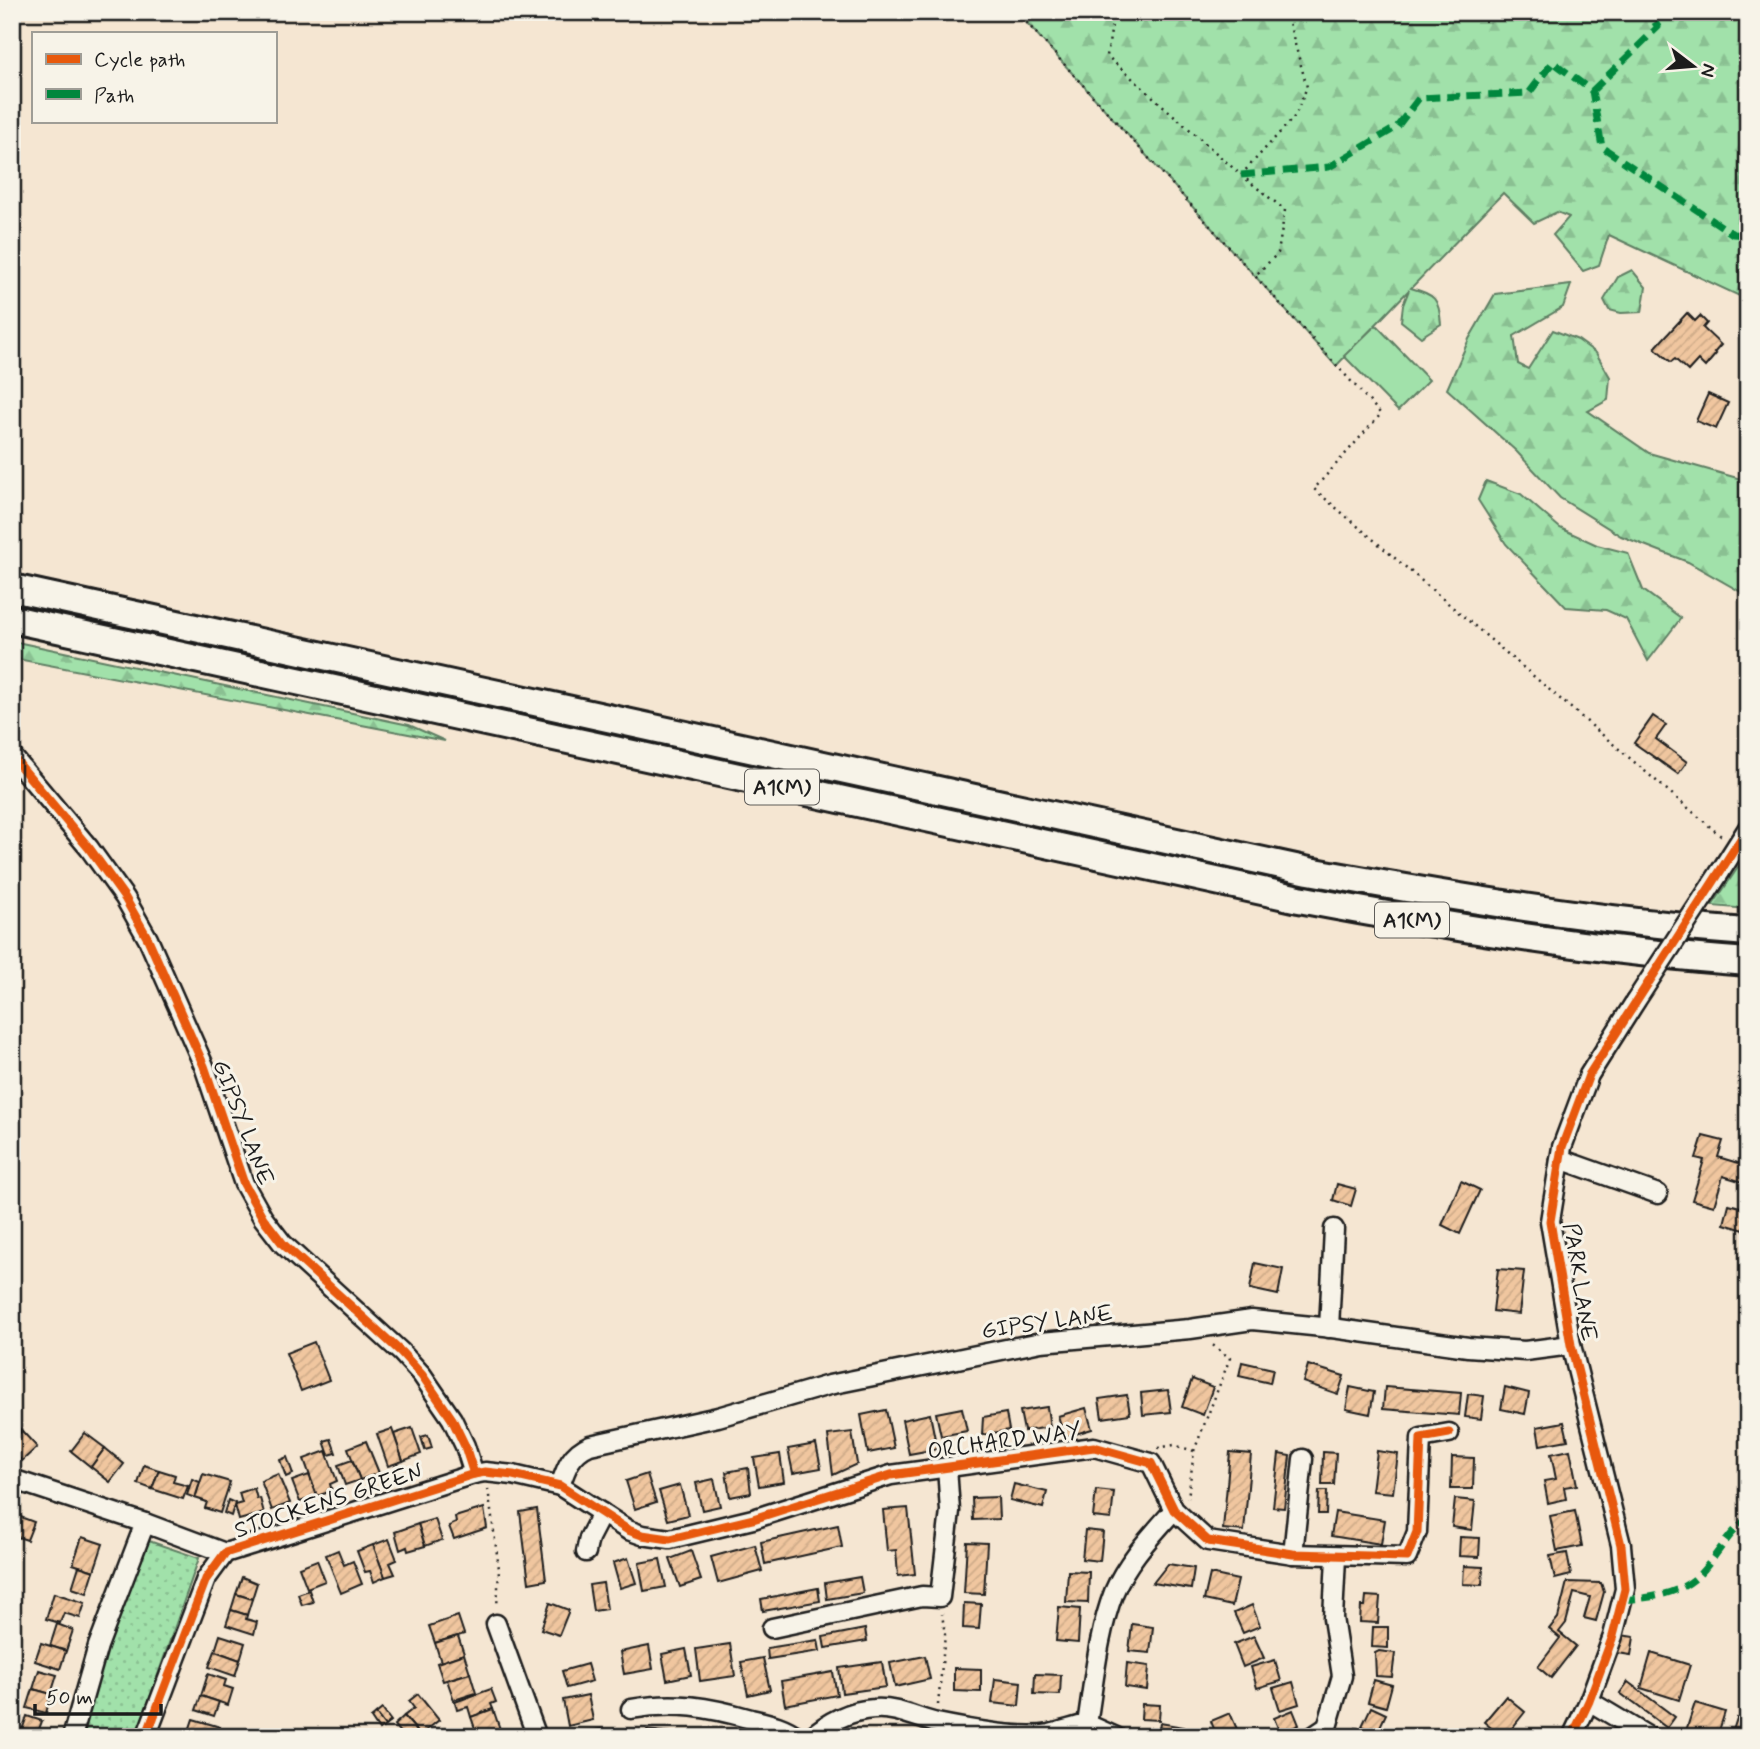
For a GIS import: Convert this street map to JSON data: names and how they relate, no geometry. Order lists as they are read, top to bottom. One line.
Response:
{"streets":{"highway":["A1(M)"],"street":["GIPSY LANE","PARK LANE","ORCHARD WAY","STOCKENS GREEN"]},"crossings":[["GIPSY LANE","PARK LANE"],["GIPSY LANE","ORCHARD WAY"],["GIPSY LANE","STOCKENS GREEN"],["ORCHARD WAY","STOCKENS GREEN"]],"legend":["Cycle path","Path"],"scale_bar":"50 m","north":"right"}
